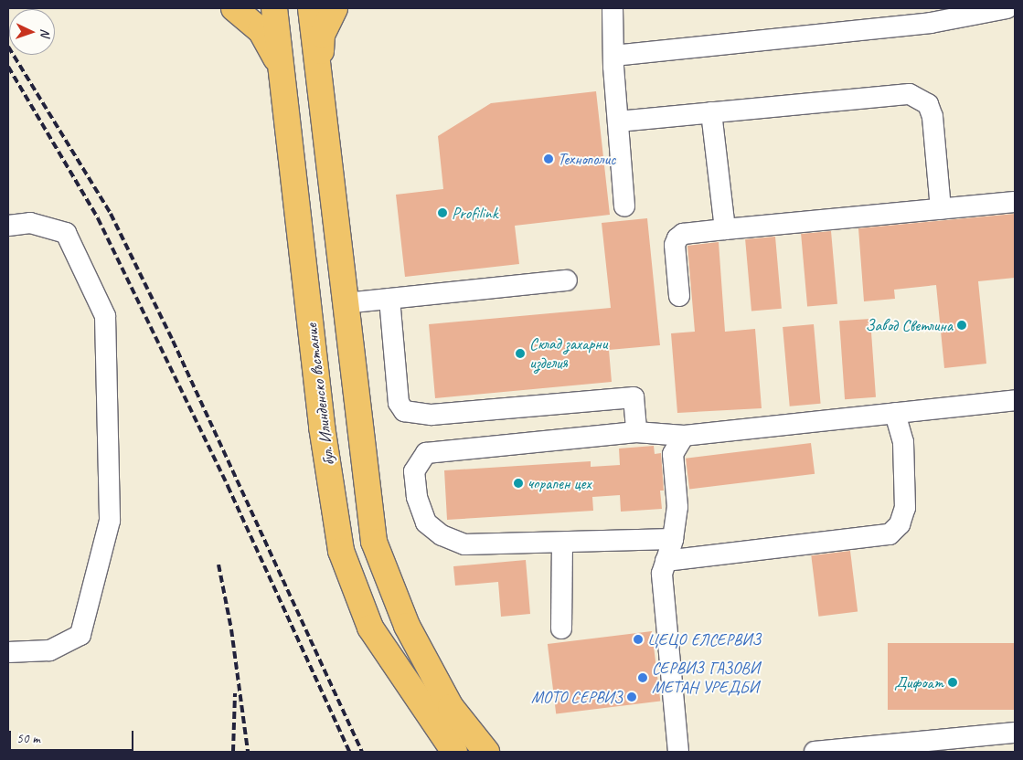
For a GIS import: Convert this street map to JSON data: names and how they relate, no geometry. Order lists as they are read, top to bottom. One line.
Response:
{"streets":{"main road":["бул. Илинденско въстание"]},"places":["Технополис","Profilink","Завод Светлина","Склад захарни изделия","чорапен цех","ЦЕЦО ЕЛСЕРВИЗ","СЕРВИЗ ГАЗОВИ МЕТАН УРЕДБИ","Дифоат","МОТО СЕРВИЗ"],"scale_bar":"50 m","north":"right"}
